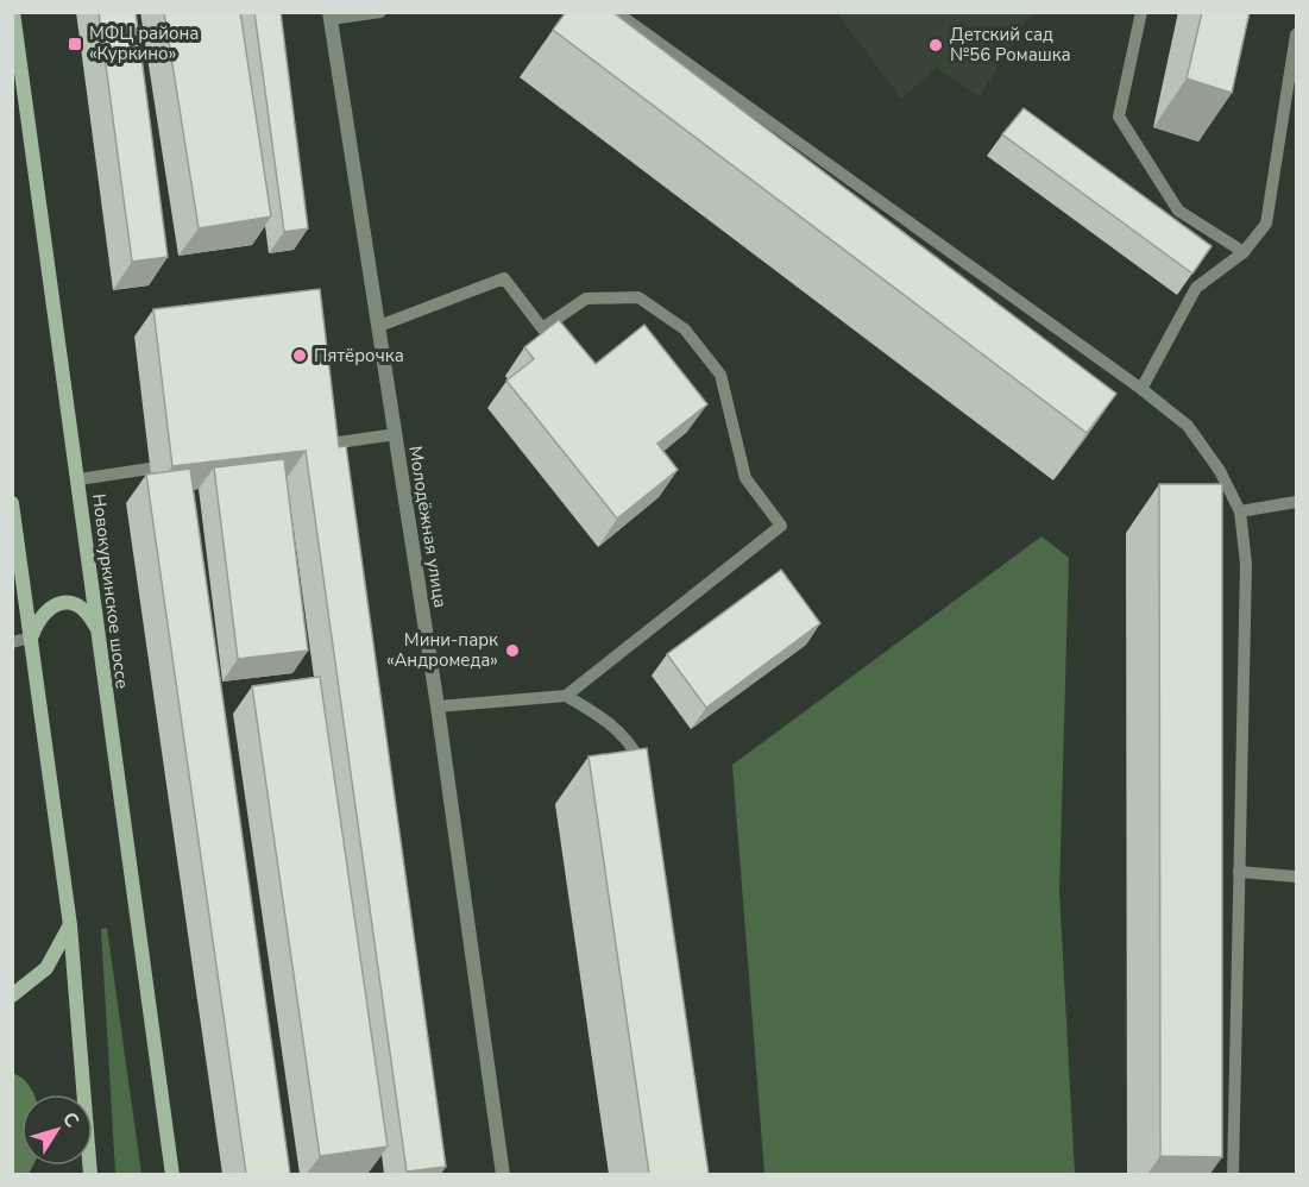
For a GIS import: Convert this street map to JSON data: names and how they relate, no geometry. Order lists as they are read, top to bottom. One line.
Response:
{"streets":{"main road":["Новокуркинское шоссе"],"street":["Молодёжная улица"]},"places":{"transit":["МФЦ района «Куркино»"],"other":["Детский сад №56 Ромашка","Пятёрочка","Мини-парк «Андромеда»"]},"north":"top right"}
